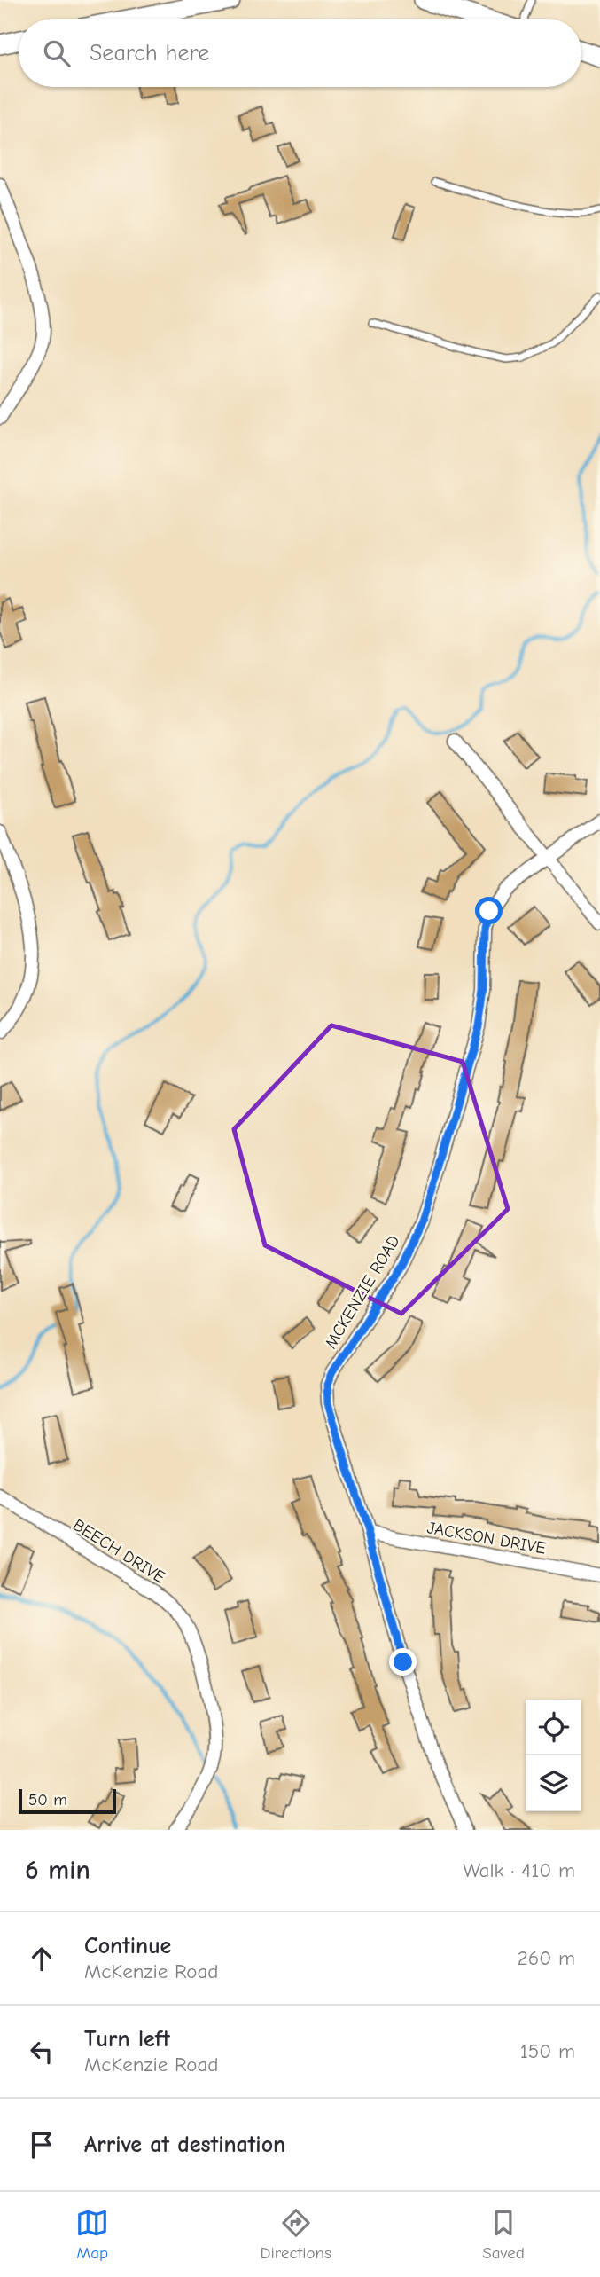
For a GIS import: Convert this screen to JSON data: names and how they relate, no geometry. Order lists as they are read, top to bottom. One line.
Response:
{"streets":{"street":["MCKENZIE ROAD","JACKSON DRIVE","BEECH DRIVE"]},"crossings":[["MCKENZIE ROAD","JACKSON DRIVE"]],"scale_bar":"50 m","page":{"search":"Search here","scale":"50 m","heading":["6 min","Walk · 410 m"],"list":[["Continue","McKenzie Road","260 m"],["Turn left","McKenzie Road","150 m"],"Arrive at destination"],"nav":["Map","Directions","Saved"]}}
